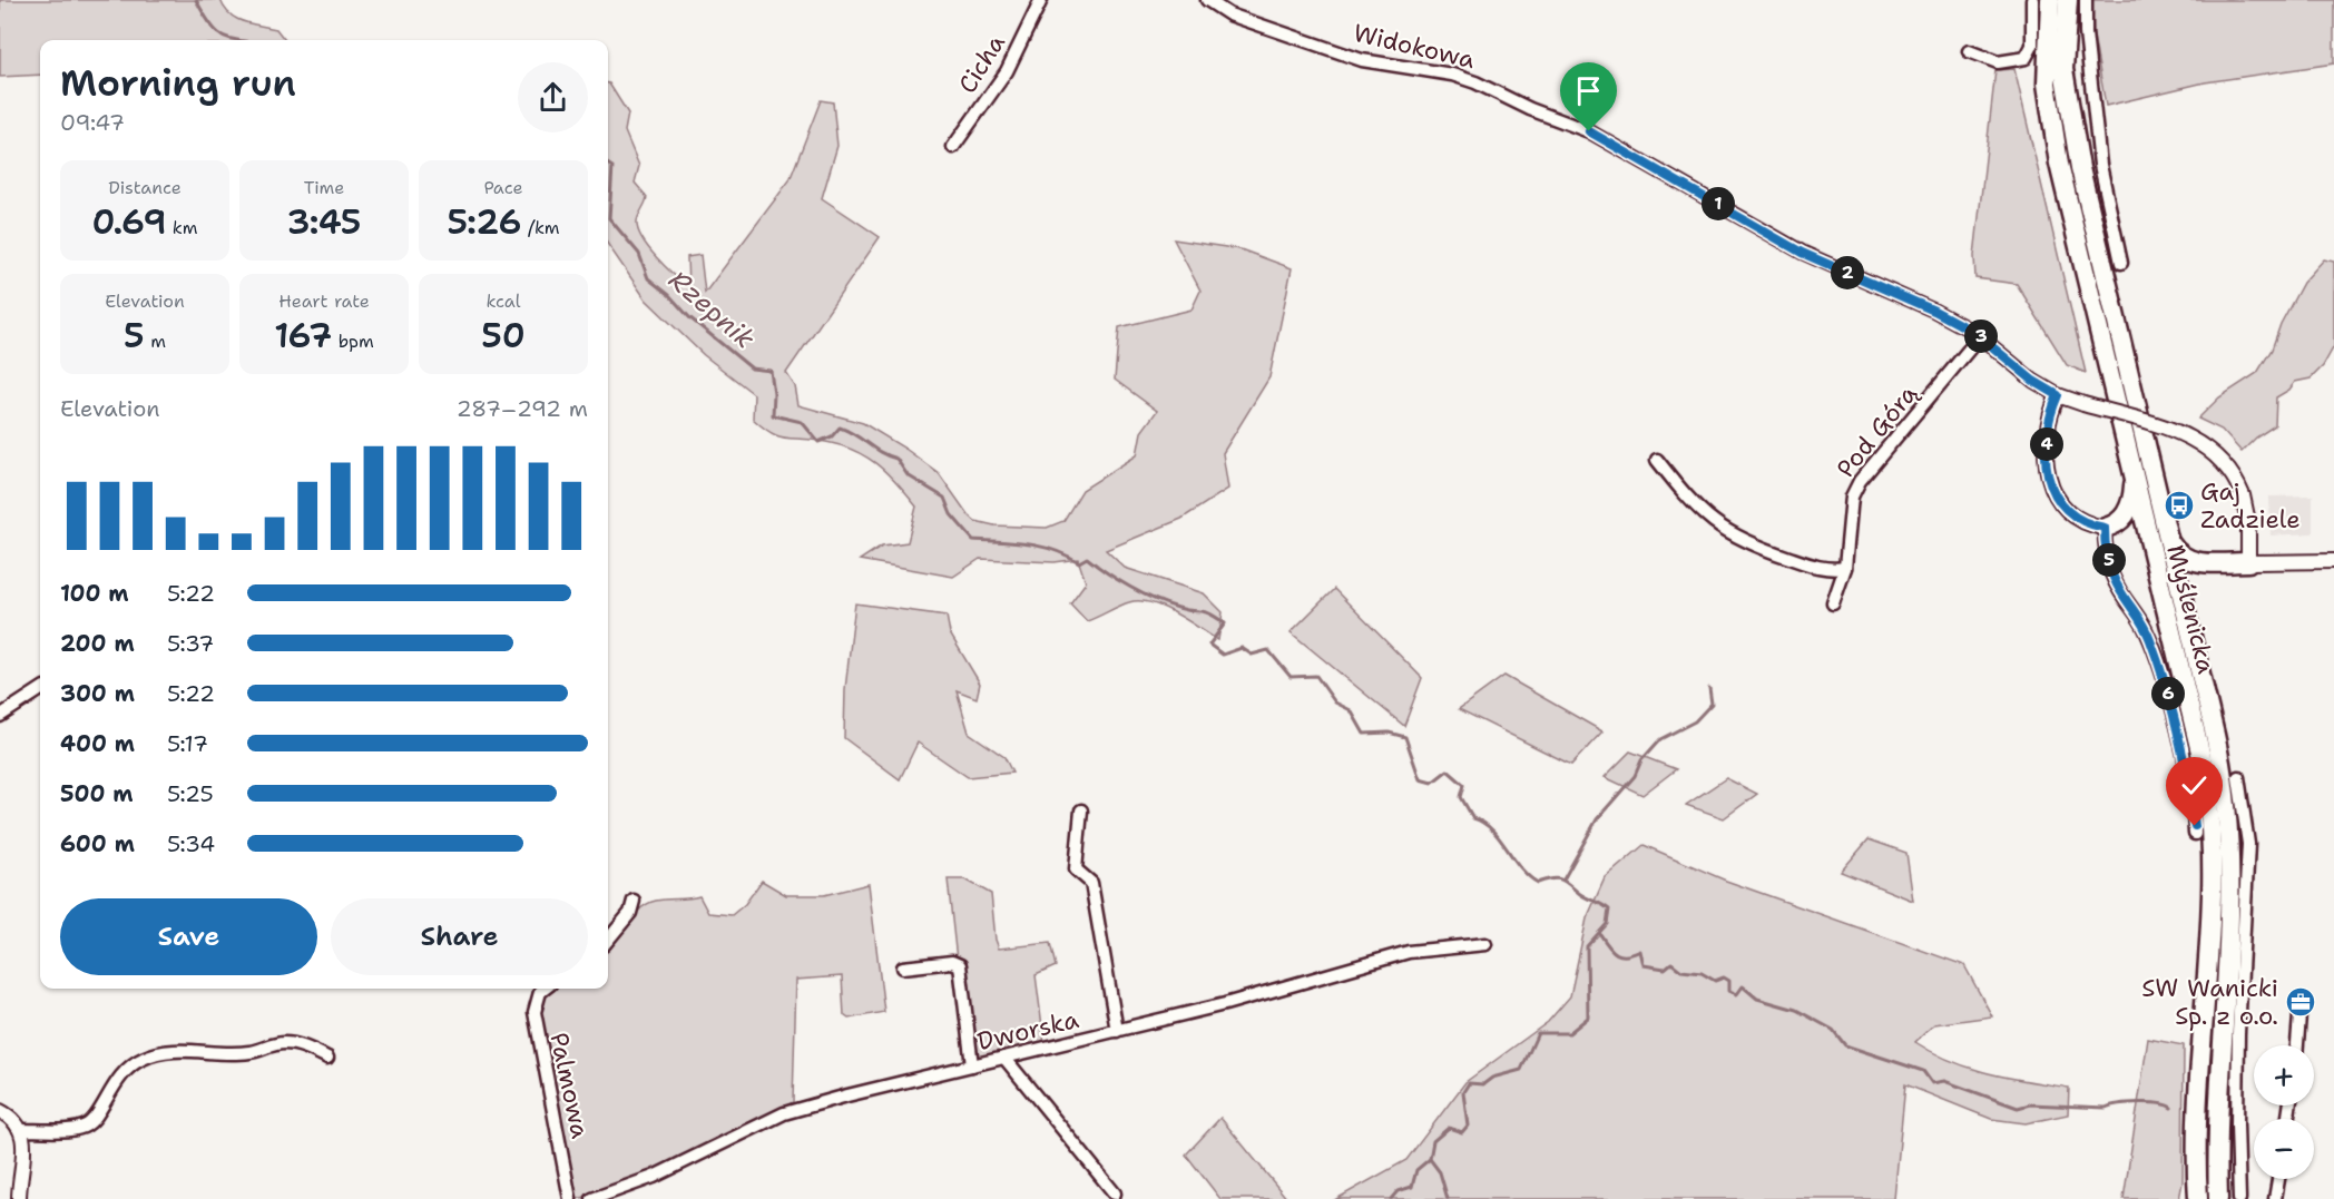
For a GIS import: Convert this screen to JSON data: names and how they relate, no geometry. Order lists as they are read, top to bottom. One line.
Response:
{"streets":{"highway":["Myślenicka"],"street":["Widokowa","Cicha","Pod Górą","Dworska","Palmowa"]},"crossings":[["Widokowa","Pod Górą"]],"water":["Rzepnik"],"places":{"bus stop":["Gaj Zadziele"],"office":["SW Wanicki Sp. z o.o."]},"page":{"heading":["Morning run","09:47"],"stats":[["Distance","0.69 km"],["Time","3:45"],["Pace","5:26 /km"],["Elevation","5 m"],["Heart rate","167 bpm"],["kcal","50"]],"pins":["1","2","3","4","5","6"],"chart":["Elevation","287–292 m"],"list":[{"name":"100 m","note":"5:22"},{"name":"200 m","note":"5:37"},{"name":"300 m","note":"5:22"},{"name":"400 m","note":"5:17"},{"name":"500 m","note":"5:25"},{"name":"600 m","note":"5:34"}],"buttons":["Save","Share"],"map_buttons":["+","−"]}}
